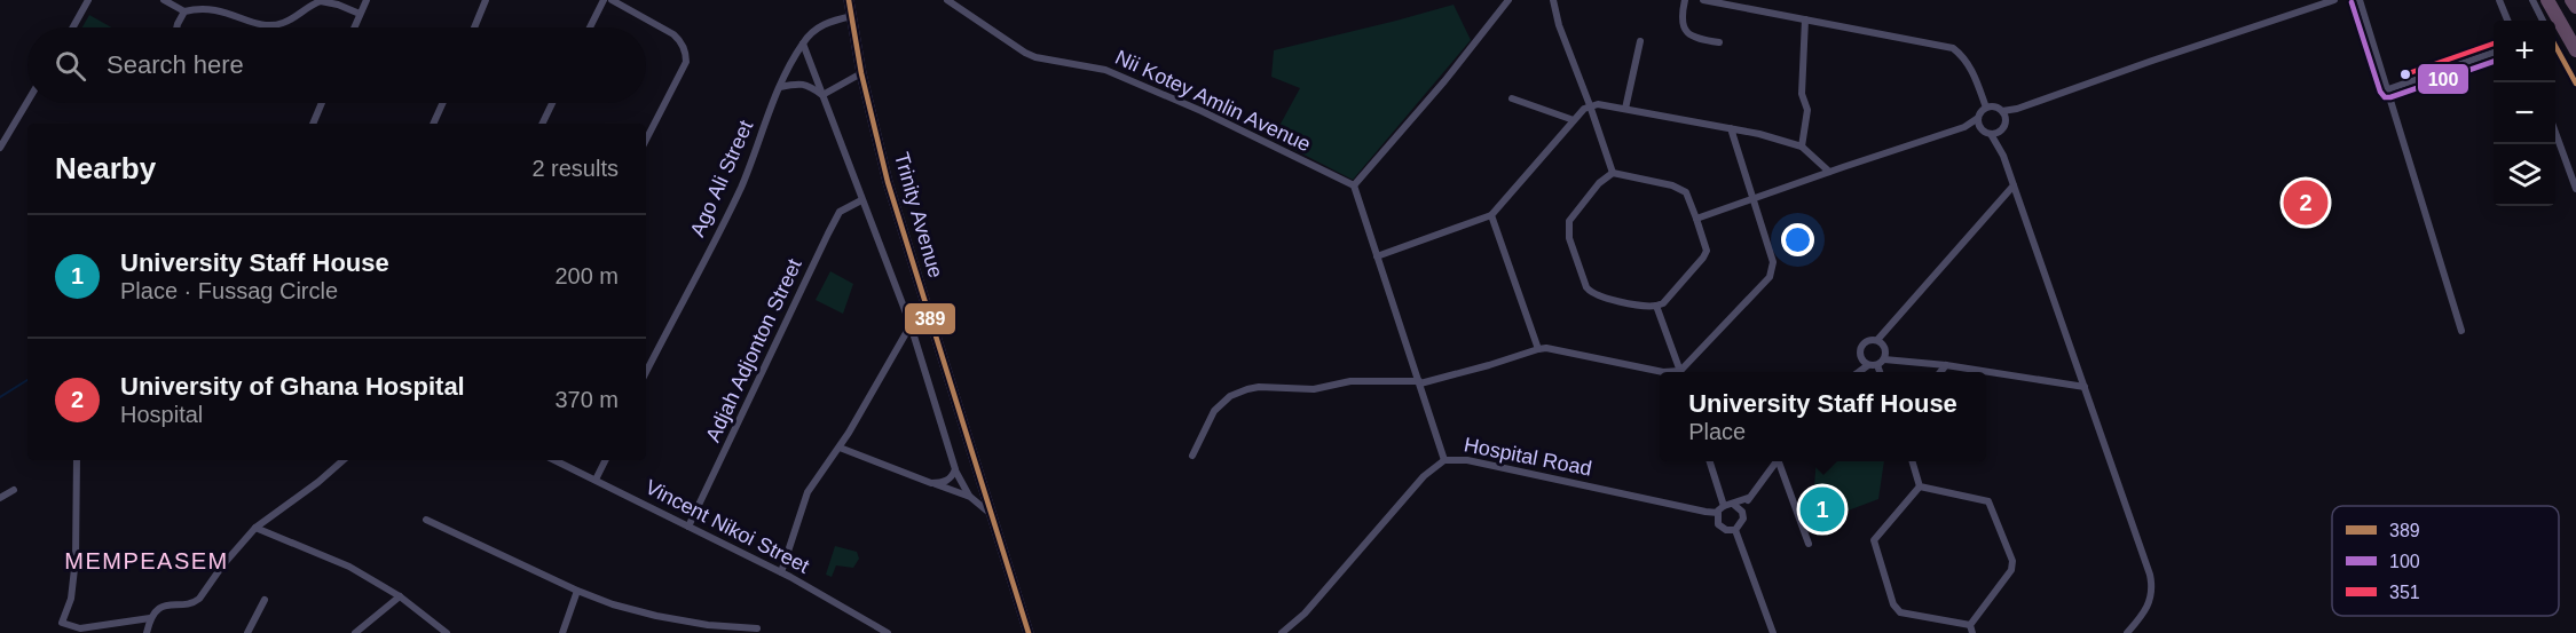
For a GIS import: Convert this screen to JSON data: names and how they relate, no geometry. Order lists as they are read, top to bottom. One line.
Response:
{"streets":{"street":["Nii Kotey Amlin Avenue","Ago Ali Street","Trinity Avenue","Adjah Adjonton Street","Hospital Road","Vincent Nikoi Street"]},"crossings":[["Ago Ali Street","Trinity Avenue"],["Adjah Adjonton Street","Vincent Nikoi Street"]],"districts":["MEMPEASEM"],"lines":["transit line 389","transit line 100","transit line 351"],"legend":["389","100","351"],"page":{"map_buttons":["+","−"],"search":"Search here","heading":["Nearby","2 results"],"pins":["2","1"],"list":[{"mark":"1","name":"University Staff House","note":"Place · Fussag Circle","value":"200 m"},{"mark":"2","name":"University of Ghana Hospital","note":"Hospital","value":"370 m"}],"popup":["University Staff House","Place"]}}
